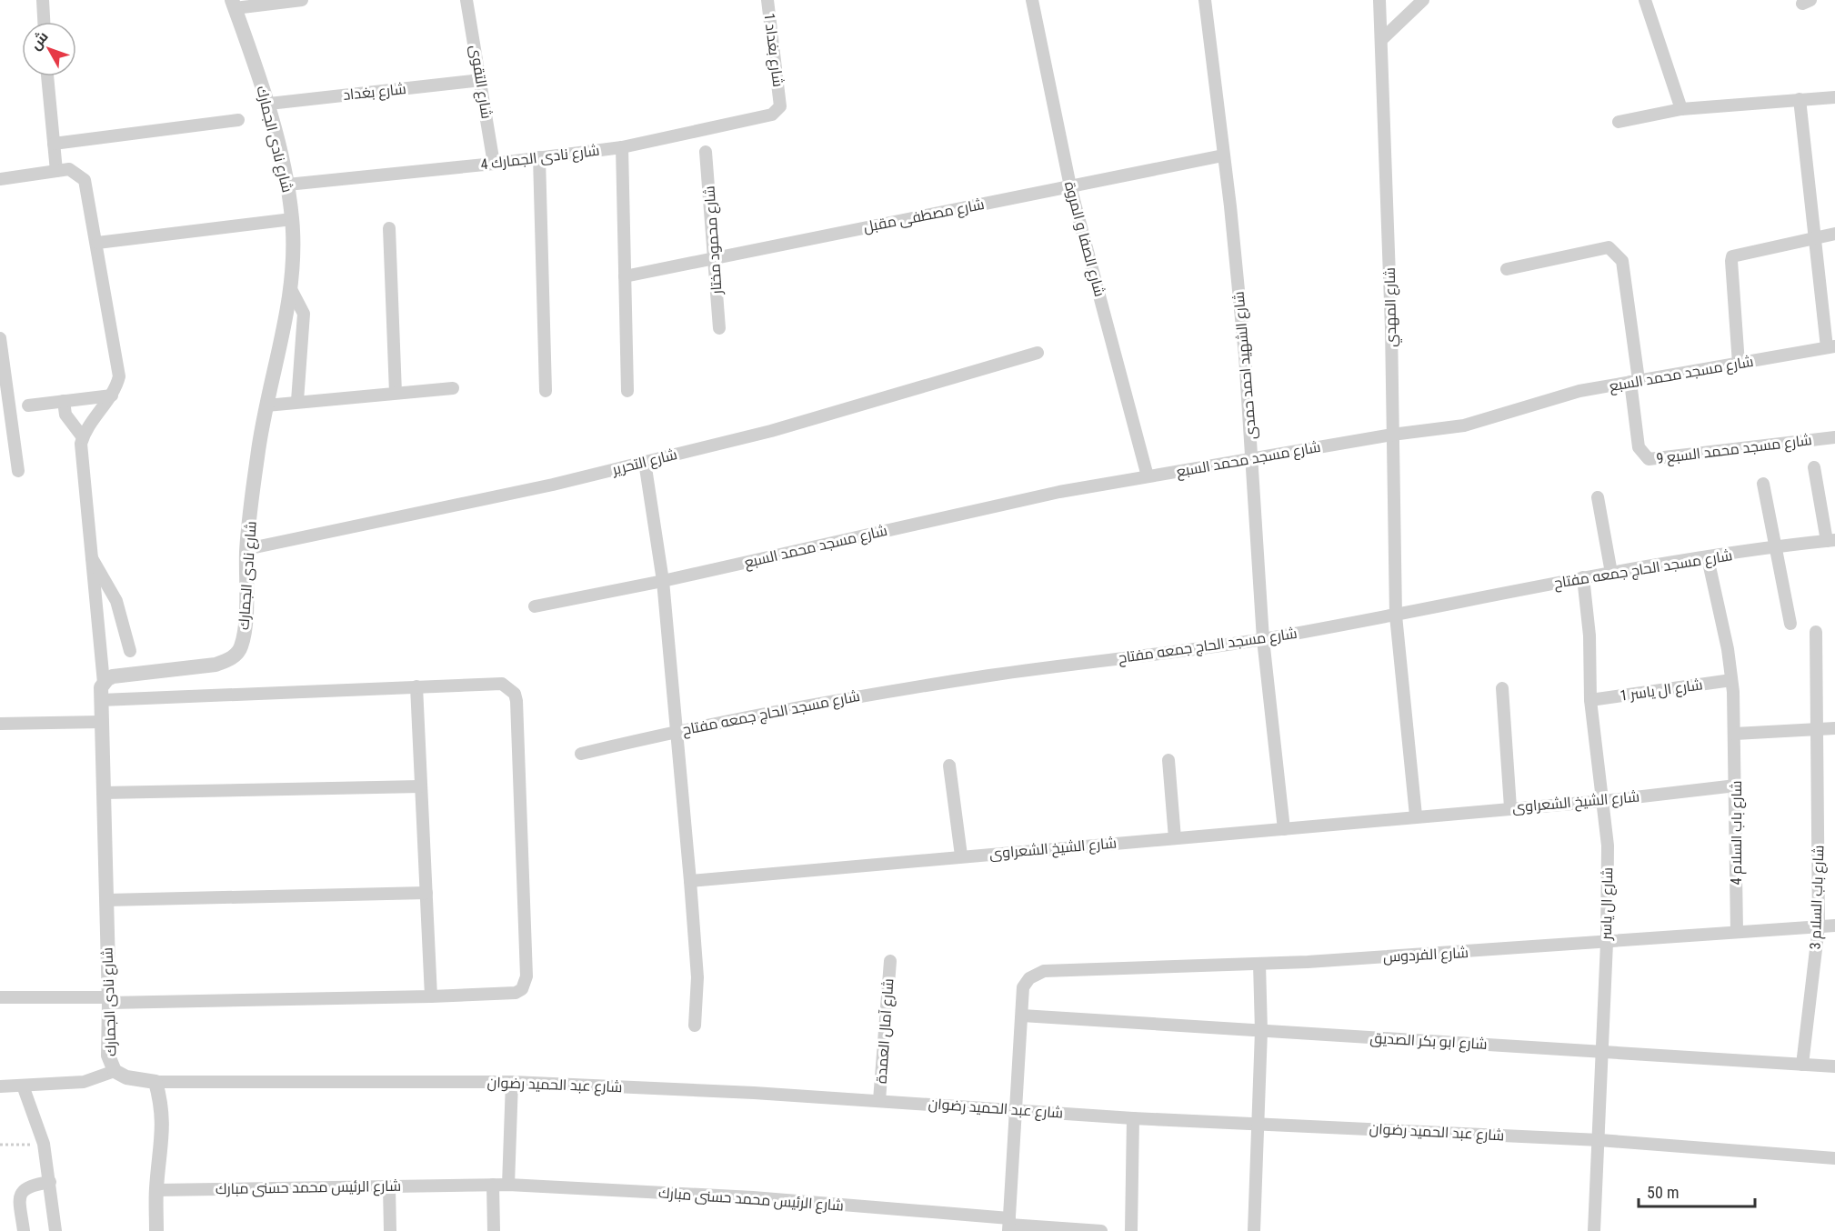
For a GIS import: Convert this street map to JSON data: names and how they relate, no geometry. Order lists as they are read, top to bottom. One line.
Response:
{"streets":{"street":["شارع بغداد 1","شارع التقوى","شارع بغداد","شارع نادى الجمارك","شارع نادى الجمارك 4","شارع مصطفى مقبل","شارع الصفا و المروة","شارع محمود مختار","شارع المهدي","شارع الشهيد احمد حمدى","شارع مسجد محمد السبع","شارع مسجد محمد السبع 9","شارع التحرير","شارع مسجد الحاج جمعه مفتاح","شارع ال ياسر 1","شارع الشيخ الشعراوى","شارع باب السلام 4","شارع باب السلام 3","شارع ال ياسر","شارع الفردوس","شارع آمال العمدة","شارع ابو بكر الصديق","شارع عبد الحميد رضوان","شارع الرئيس محمد حسنى مبارك"]},"crossings":[["شارع بغداد 1","شارع نادى الجمارك 4"],["شارع التقوى","شارع بغداد"],["شارع التقوى","شارع نادى الجمارك 4"],["شارع بغداد","شارع نادى الجمارك"],["شارع نادى الجمارك","شارع نادى الجمارك 4"],["شارع نادى الجمارك","شارع التحرير"],["شارع نادى الجمارك","شارع عبد الحميد رضوان"],["شارع مصطفى مقبل","شارع الصفا و المروة"],["شارع مصطفى مقبل","شارع محمود مختار"],["شارع مصطفى مقبل","شارع الشهيد احمد حمدى"],["شارع الصفا و المروة","شارع مسجد محمد السبع"],["شارع المهدي","شارع مسجد محمد السبع"],["شارع المهدي","شارع مسجد الحاج جمعه مفتاح"],["شارع الشهيد احمد حمدى","شارع مسجد محمد السبع"],["شارع الشهيد احمد حمدى","شارع مسجد الحاج جمعه مفتاح"],["شارع الشهيد احمد حمدى","شارع الشيخ الشعراوى"],["شارع مسجد محمد السبع","شارع مسجد محمد السبع 9"],["شارع مسجد الحاج جمعه مفتاح","شارع باب السلام 4"],["شارع مسجد الحاج جمعه مفتاح","شارع ال ياسر"],["شارع ال ياسر 1","شارع باب السلام 4"],["شارع ال ياسر 1","شارع ال ياسر"],["شارع الشيخ الشعراوى","شارع باب السلام 4"],["شارع الشيخ الشعراوى","شارع ال ياسر"],["شارع باب السلام 4","شارع الفردوس"],["شارع باب السلام 3","شارع الفردوس"],["شارع باب السلام 3","شارع ابو بكر الصديق"],["شارع ال ياسر","شارع الفردوس"],["شارع ال ياسر","شارع ابو بكر الصديق"],["شارع ال ياسر","شارع عبد الحميد رضوان"],["شارع الفردوس","شارع ابو بكر الصديق"],["شارع آمال العمدة","شارع عبد الحميد رضوان"]],"scale_bar":"50 m","north":"top left"}
